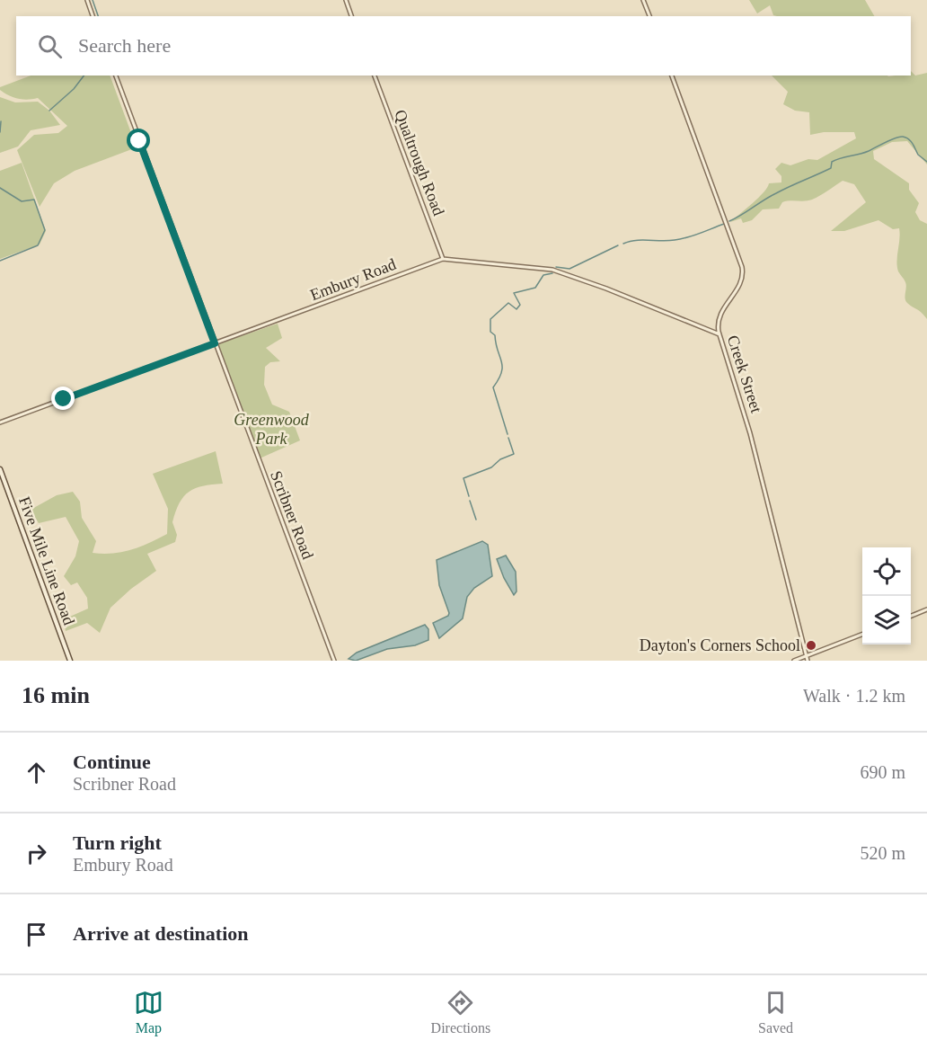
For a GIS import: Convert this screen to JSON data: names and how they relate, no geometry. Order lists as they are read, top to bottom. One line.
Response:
{"streets":{"main road":["Five Mile Line Road"],"street":["Qualtrough Road","Embury Road","Creek Street","Scribner Road"]},"crossings":[["Qualtrough Road","Embury Road"],["Embury Road","Creek Street"],["Embury Road","Scribner Road"]],"parks":["Greenwood Park"],"places":["Dayton's Corners School"],"page":{"search":"Search here","heading":["16 min","Walk · 1.2 km"],"list":[["Continue","Scribner Road","690 m"],["Turn right","Embury Road","520 m"],"Arrive at destination"],"nav":["Map","Directions","Saved"]}}
